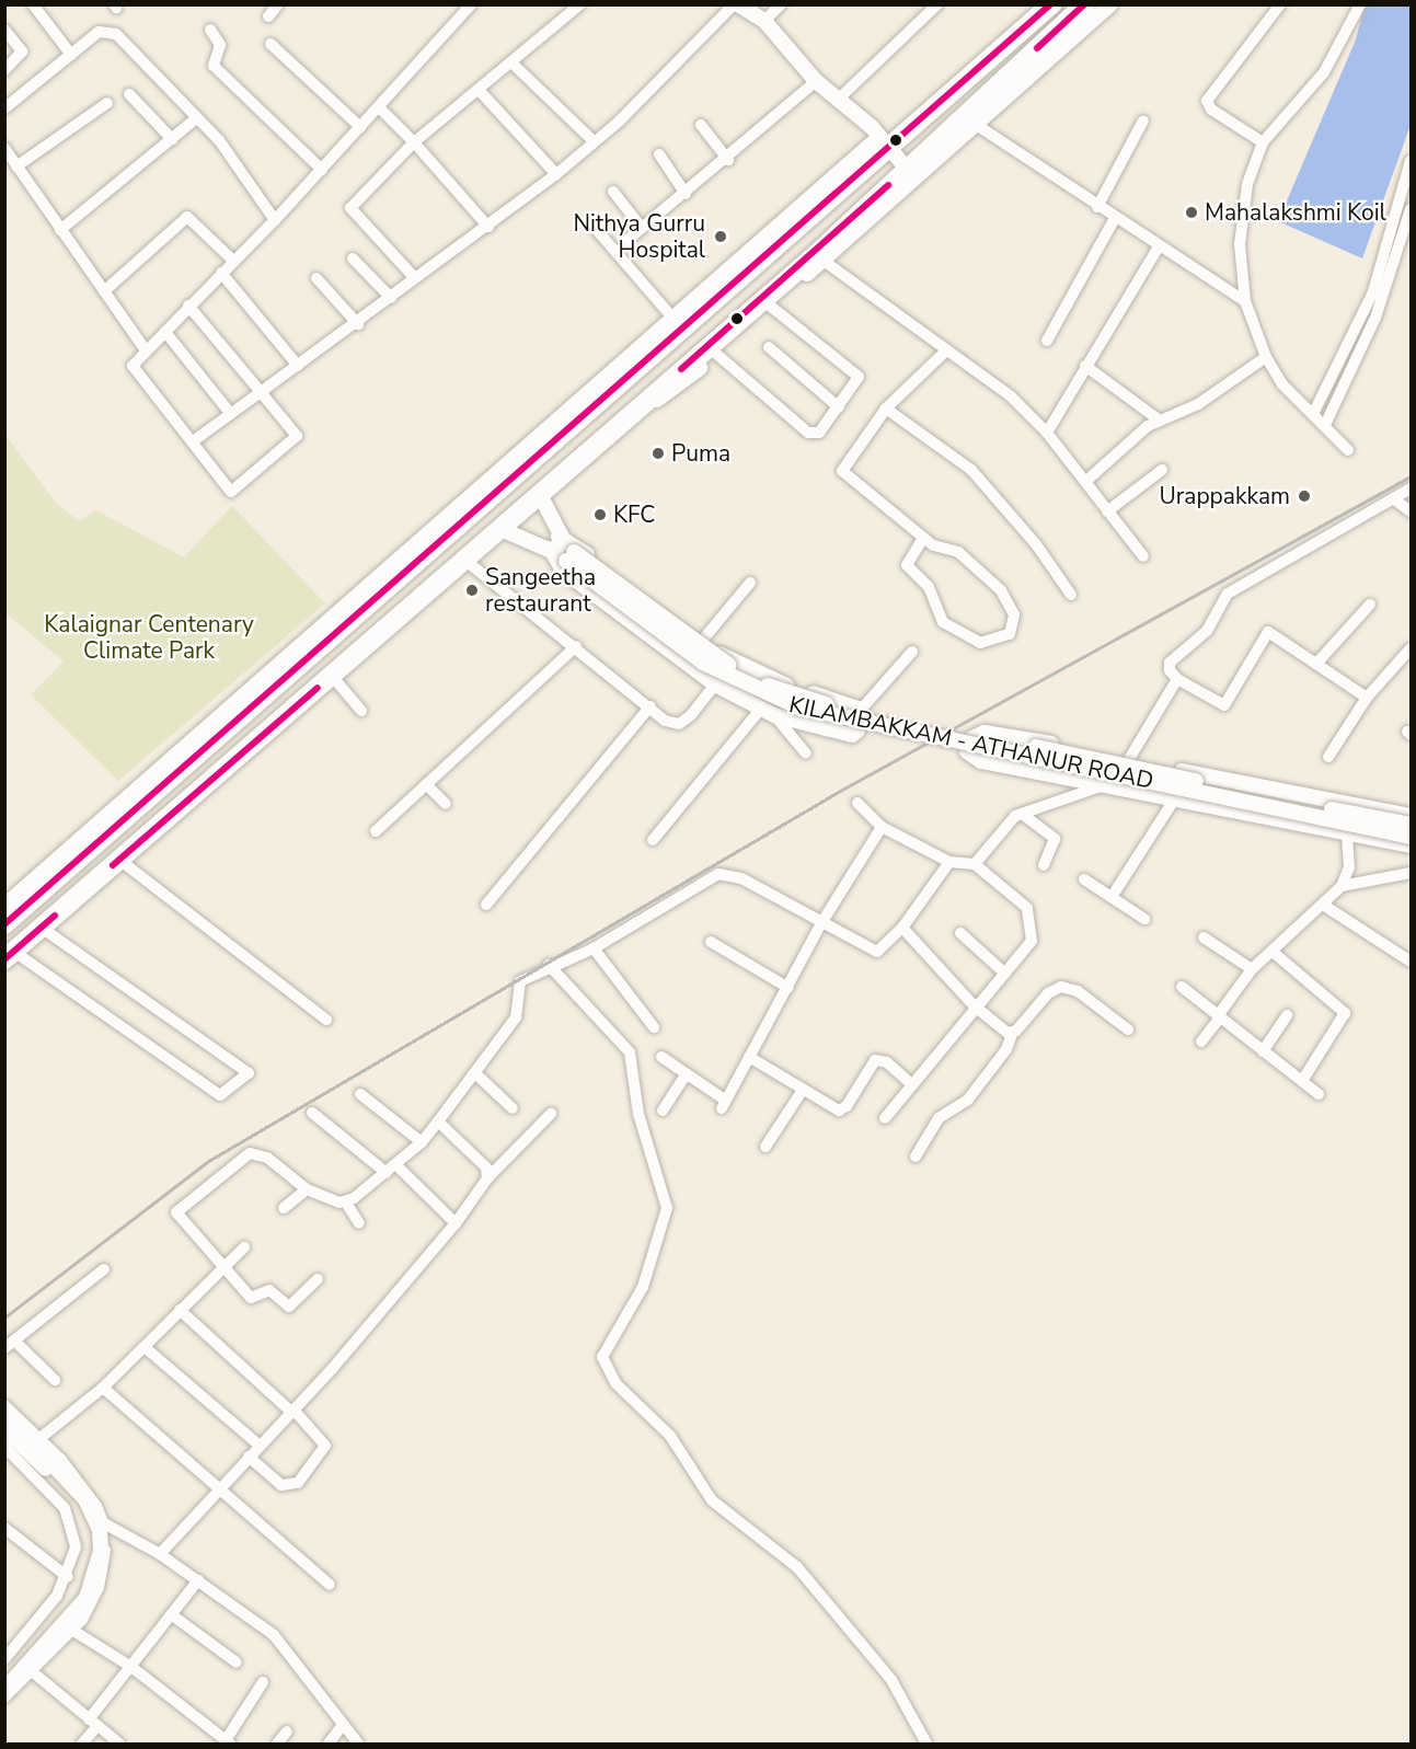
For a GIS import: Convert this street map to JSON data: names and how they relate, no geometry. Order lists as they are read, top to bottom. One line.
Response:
{"streets":{"street":["KILAMBAKKAM - ATHANUR ROAD"]},"parks":["Kalaignar Centenary Climate Park"],"places":["Mahalakshmi Koil","Nithya Gurru Hospital","Puma","Urappakkam","KFC","Sangeetha restaurant"]}
